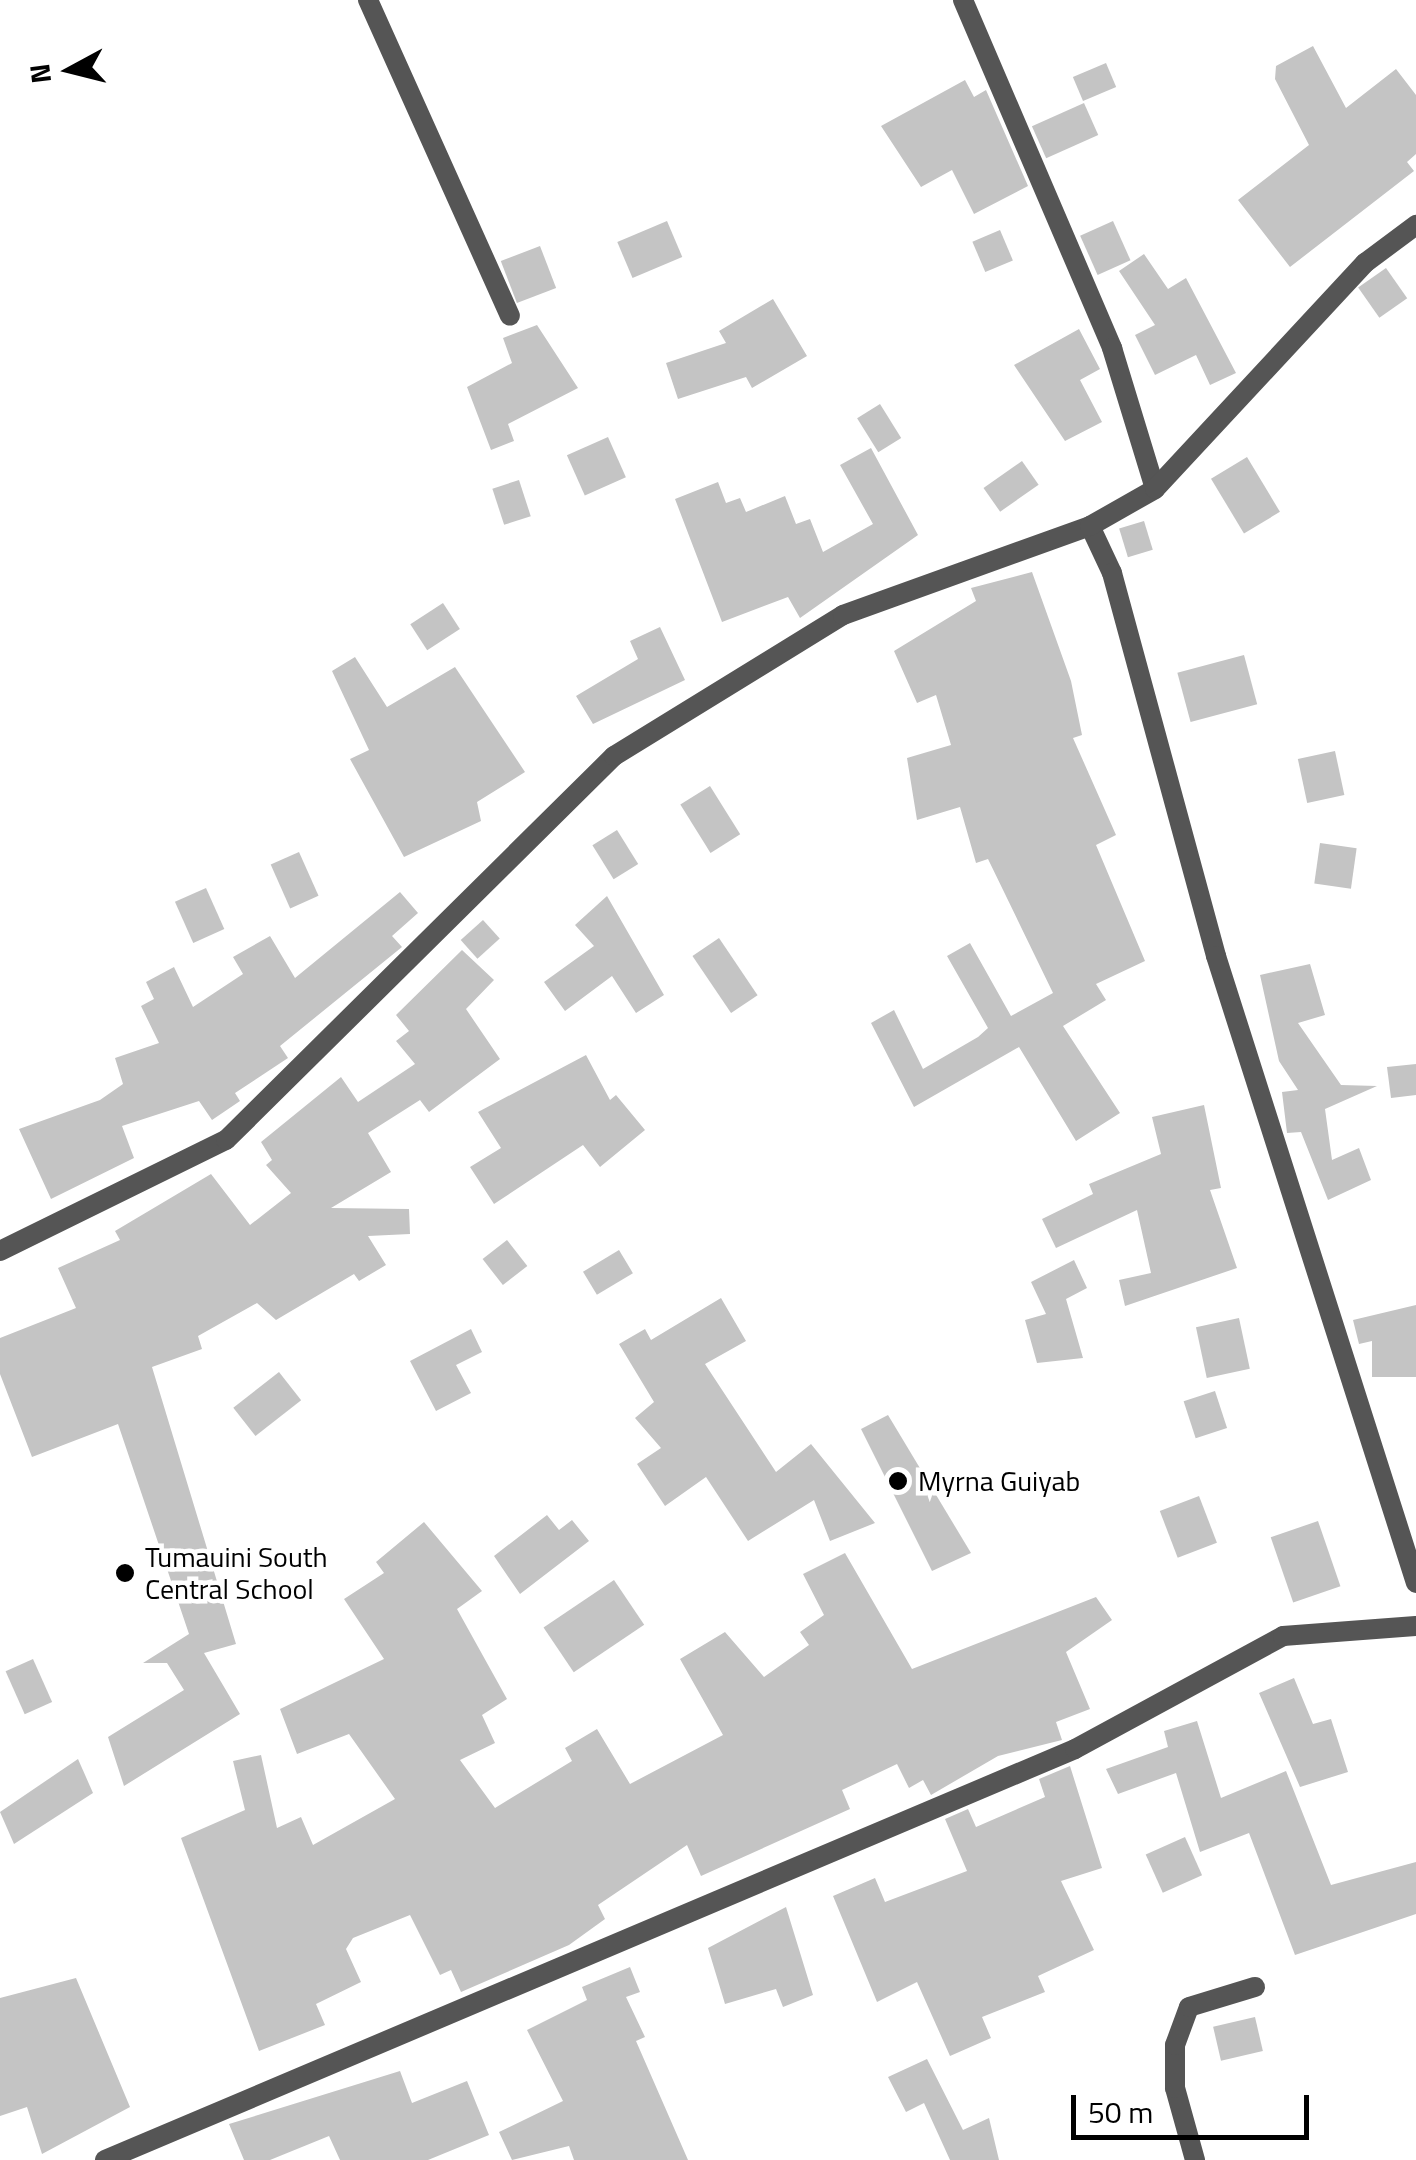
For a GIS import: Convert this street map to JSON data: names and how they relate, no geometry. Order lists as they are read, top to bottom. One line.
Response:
{"places":["Myrna Guiyab","Tumauini South Central School"],"scale_bar":"50 m","north":"left"}
